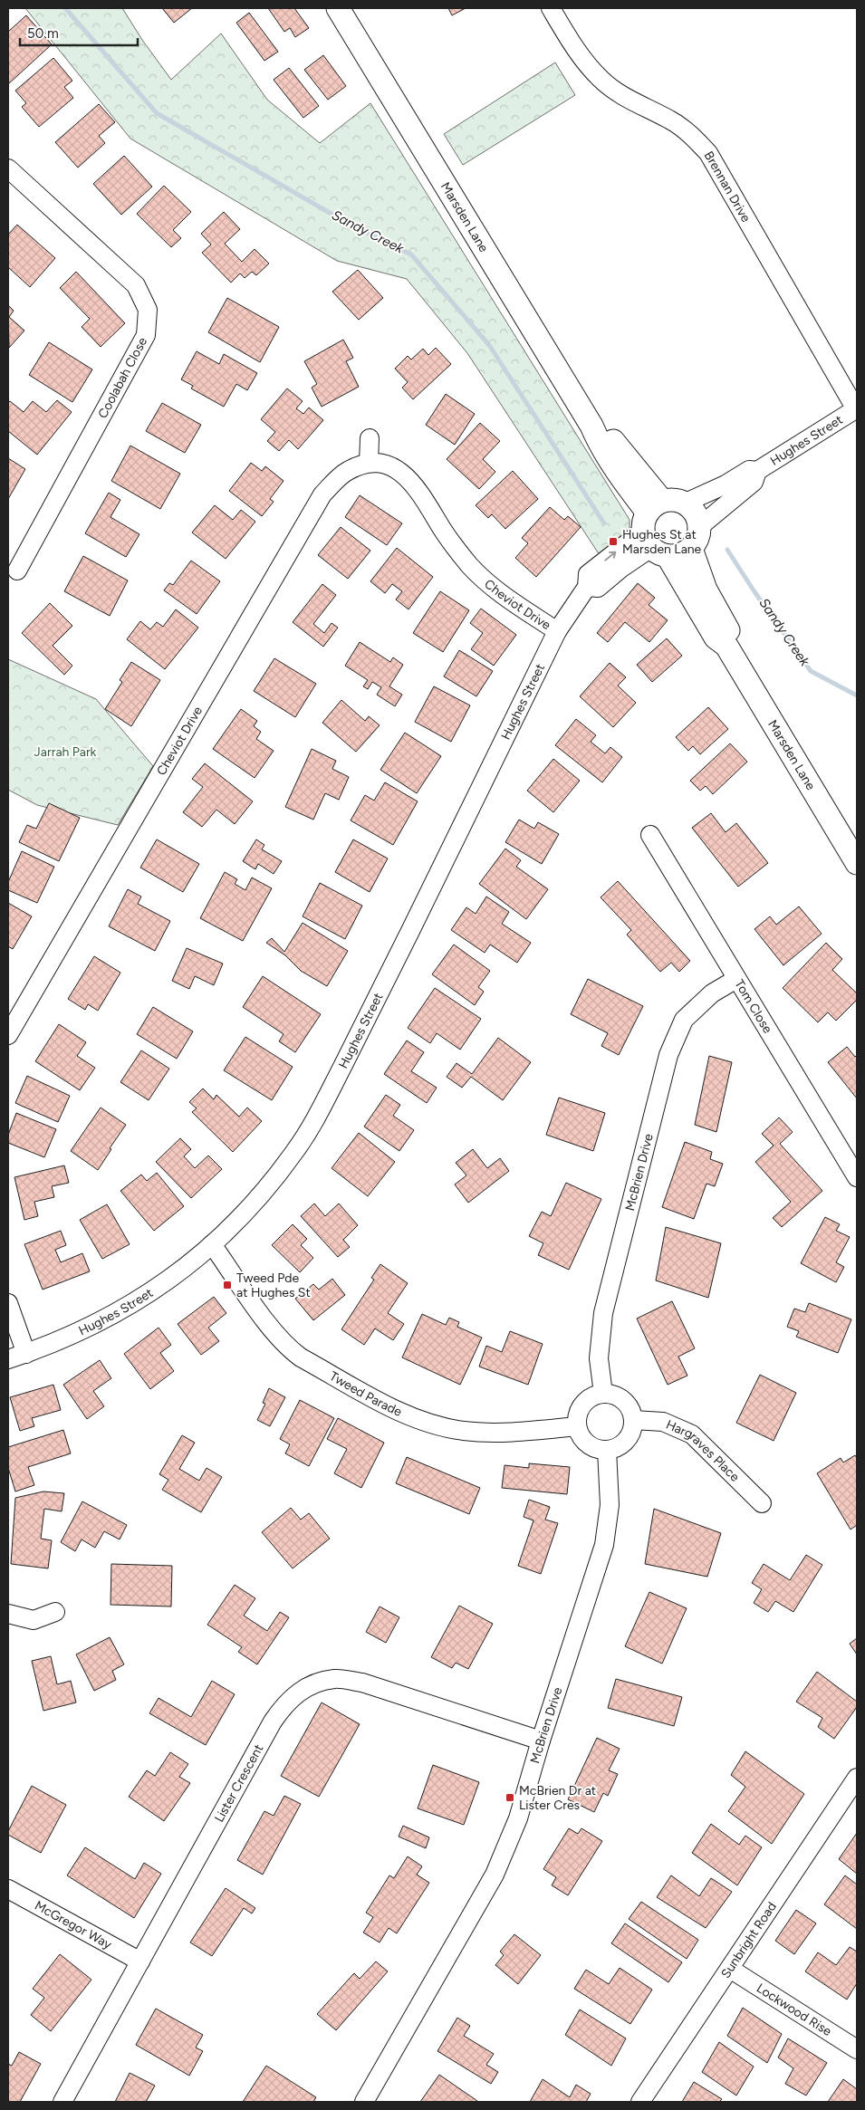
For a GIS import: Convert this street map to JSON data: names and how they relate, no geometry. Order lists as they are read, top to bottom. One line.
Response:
{"streets":{"main road":["Marsden Lane"],"street":["Brennan Drive","Coolabah Close","Hughes Street","Cheviot Drive","Tom Close","McBrien Drive","Tweed Parade","Hargraves Place","Lister Crescent","McGregor Way","Sunbright Road","Lockwood Rise"]},"crossings":[["Brennan Drive","Hughes Street"],["Marsden Lane","Hughes Street"],["Hughes Street","Cheviot Drive"],["Hughes Street","Tweed Parade"],["Tom Close","McBrien Drive"],["McBrien Drive","Tweed Parade"],["McBrien Drive","Hargraves Place"],["McBrien Drive","Lister Crescent"],["Tweed Parade","Hargraves Place"],["Lister Crescent","McGregor Way"],["Sunbright Road","Lockwood Rise"]],"water":["Sandy Creek"],"parks":["Jarrah Park"],"places":{"transit":["Hughes St at Marsden Lane","Tweed Pde at Hughes St","McBrien Dr at Lister Cres"]},"scale_bar":"50 m"}
